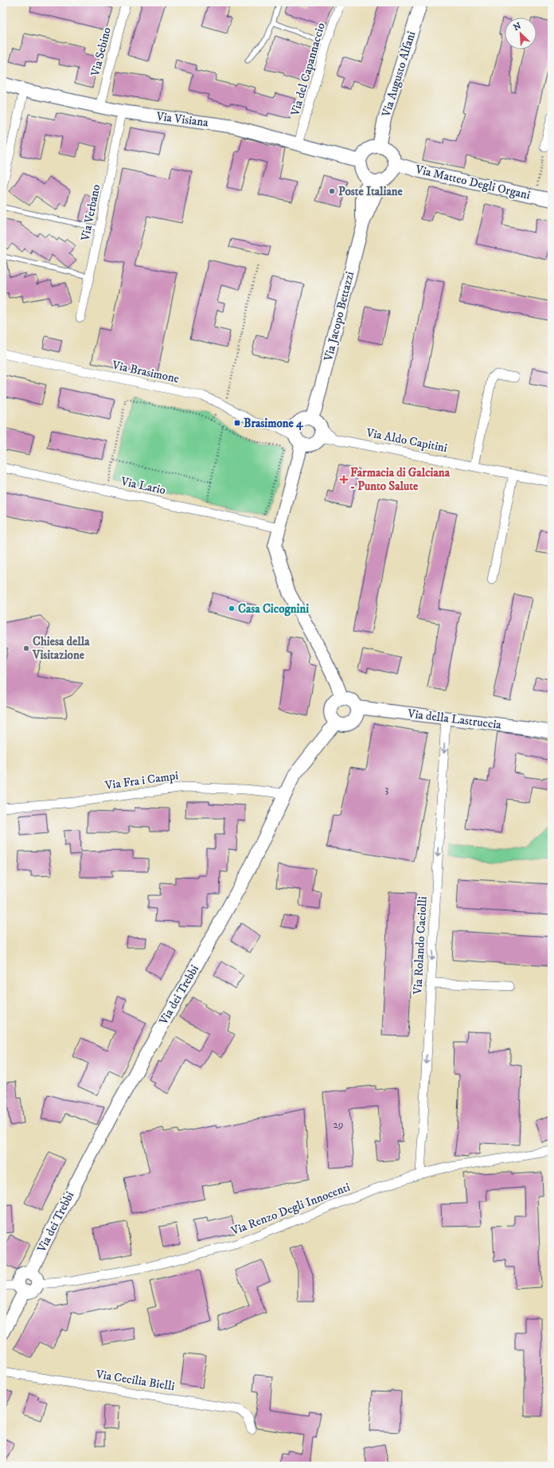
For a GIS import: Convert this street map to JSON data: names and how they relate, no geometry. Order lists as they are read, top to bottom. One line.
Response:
{"streets":{"street":["Via Sebino","Via del Capannaccio","Via Augusto Alfani","Via Visiana","Via Matteo Degli Organi","Via Verbano","Via Jacopo Bettazzi","Via Brasimone","Via Aldo Capitini","Via Lario","Via della Lastruccia","Via Fra i Campi","Via Rolando Caciolli","Via dei Trebbi","Via Renzo Degli Innocenti","Via Cecilia Bielli"]},"crossings":[["Via Sebino","Via Visiana"],["Via del Capannaccio","Via Visiana"],["Via Augusto Alfani","Via Visiana"],["Via Augusto Alfani","Via Matteo Degli Organi"],["Via Augusto Alfani","Via Jacopo Bettazzi"],["Via Visiana","Via Matteo Degli Organi"],["Via Visiana","Via Verbano"],["Via Visiana","Via Jacopo Bettazzi"],["Via Matteo Degli Organi","Via Jacopo Bettazzi"],["Via Jacopo Bettazzi","Via Aldo Capitini"],["Via della Lastruccia","Via Rolando Caciolli"],["Via della Lastruccia","Via dei Trebbi"],["Via Fra i Campi","Via dei Trebbi"],["Via Rolando Caciolli","Via Renzo Degli Innocenti"],["Via dei Trebbi","Via Renzo Degli Innocenti"]],"one_way":["Via Rolando Caciolli"],"places":{"other":["Poste Italiane","Casa Cicognini","Chiesa della Visitazione"],"transit":["Brasimone 4"],"health":["Farmacia di Galciana - Punto Salute"]},"house_numbers":["3","29"],"north":"top left"}
